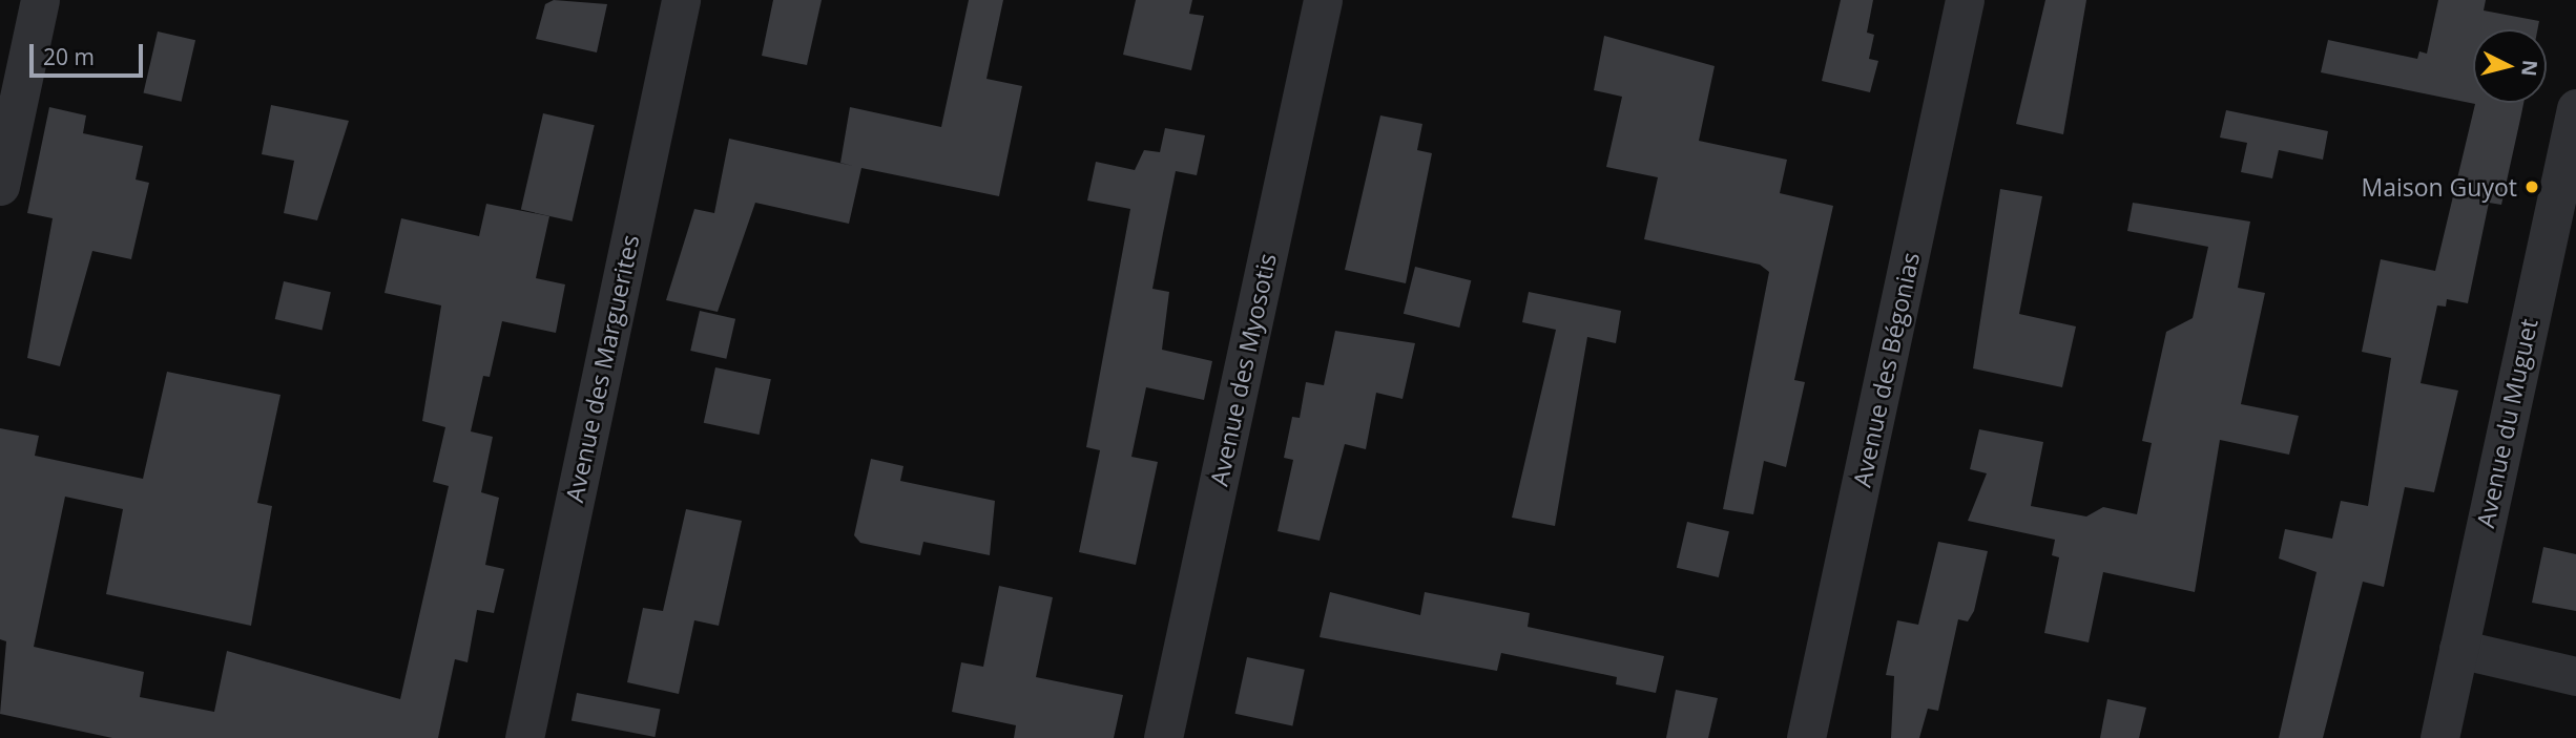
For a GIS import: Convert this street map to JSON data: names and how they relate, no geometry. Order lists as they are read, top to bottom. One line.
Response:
{"streets":{"street":["Avenue des Marguerites","Avenue des Myosotis","Avenue des Bégonias","Avenue du Muguet"]},"places":["Maison Guyot"],"scale_bar":"20 m","north":"right"}
